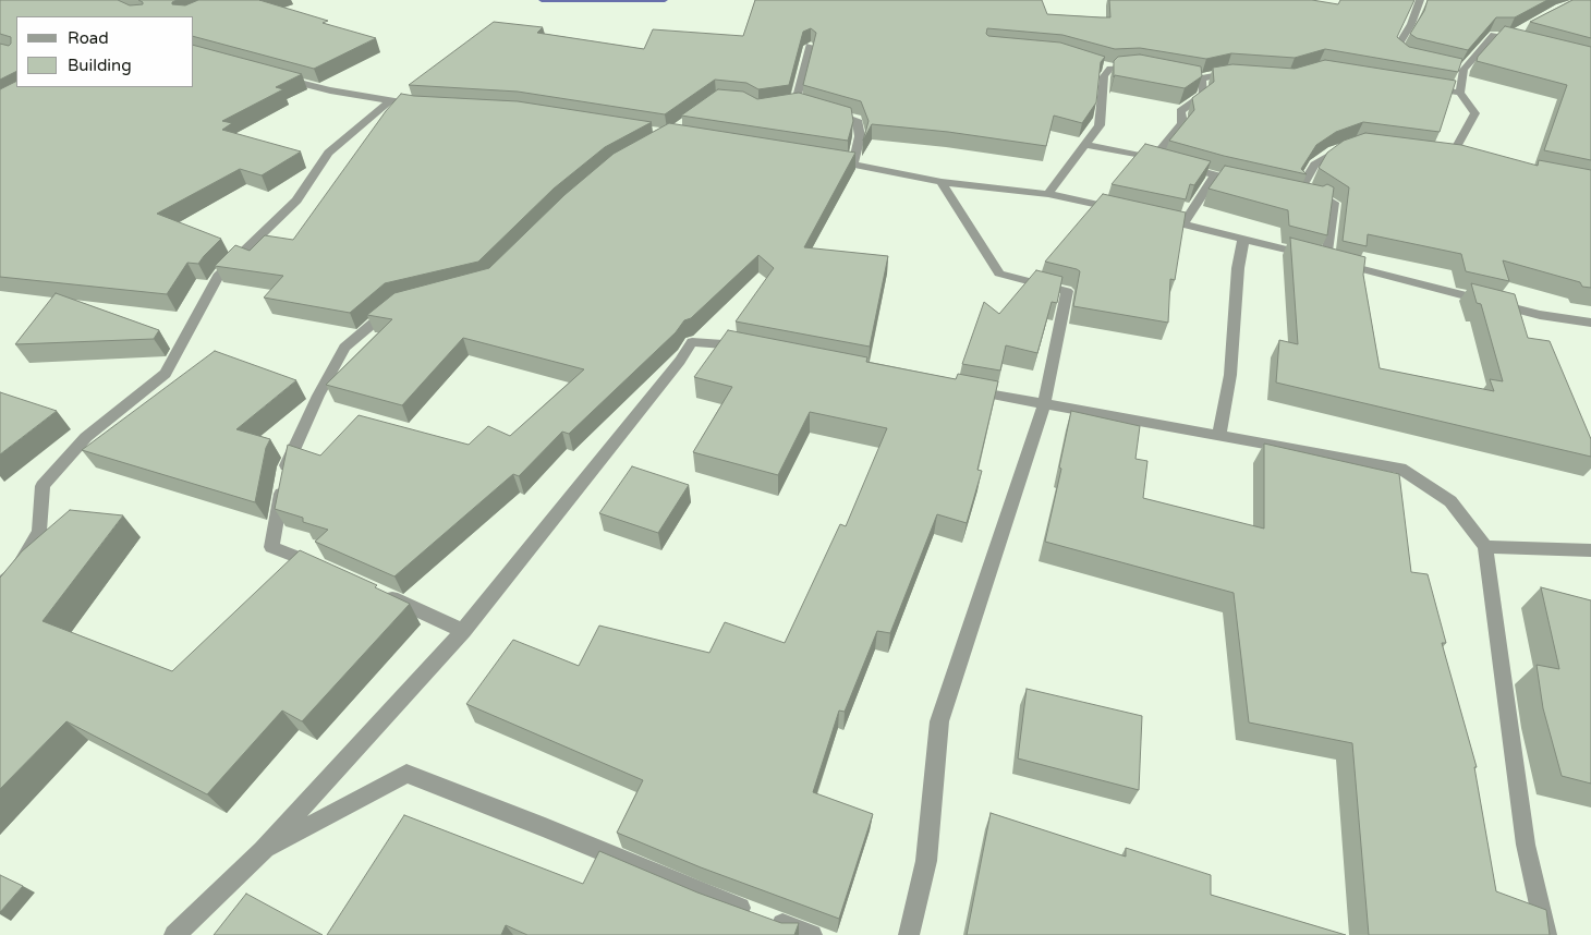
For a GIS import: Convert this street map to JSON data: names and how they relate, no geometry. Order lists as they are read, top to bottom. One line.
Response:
{"legend":["Road","Building"]}
